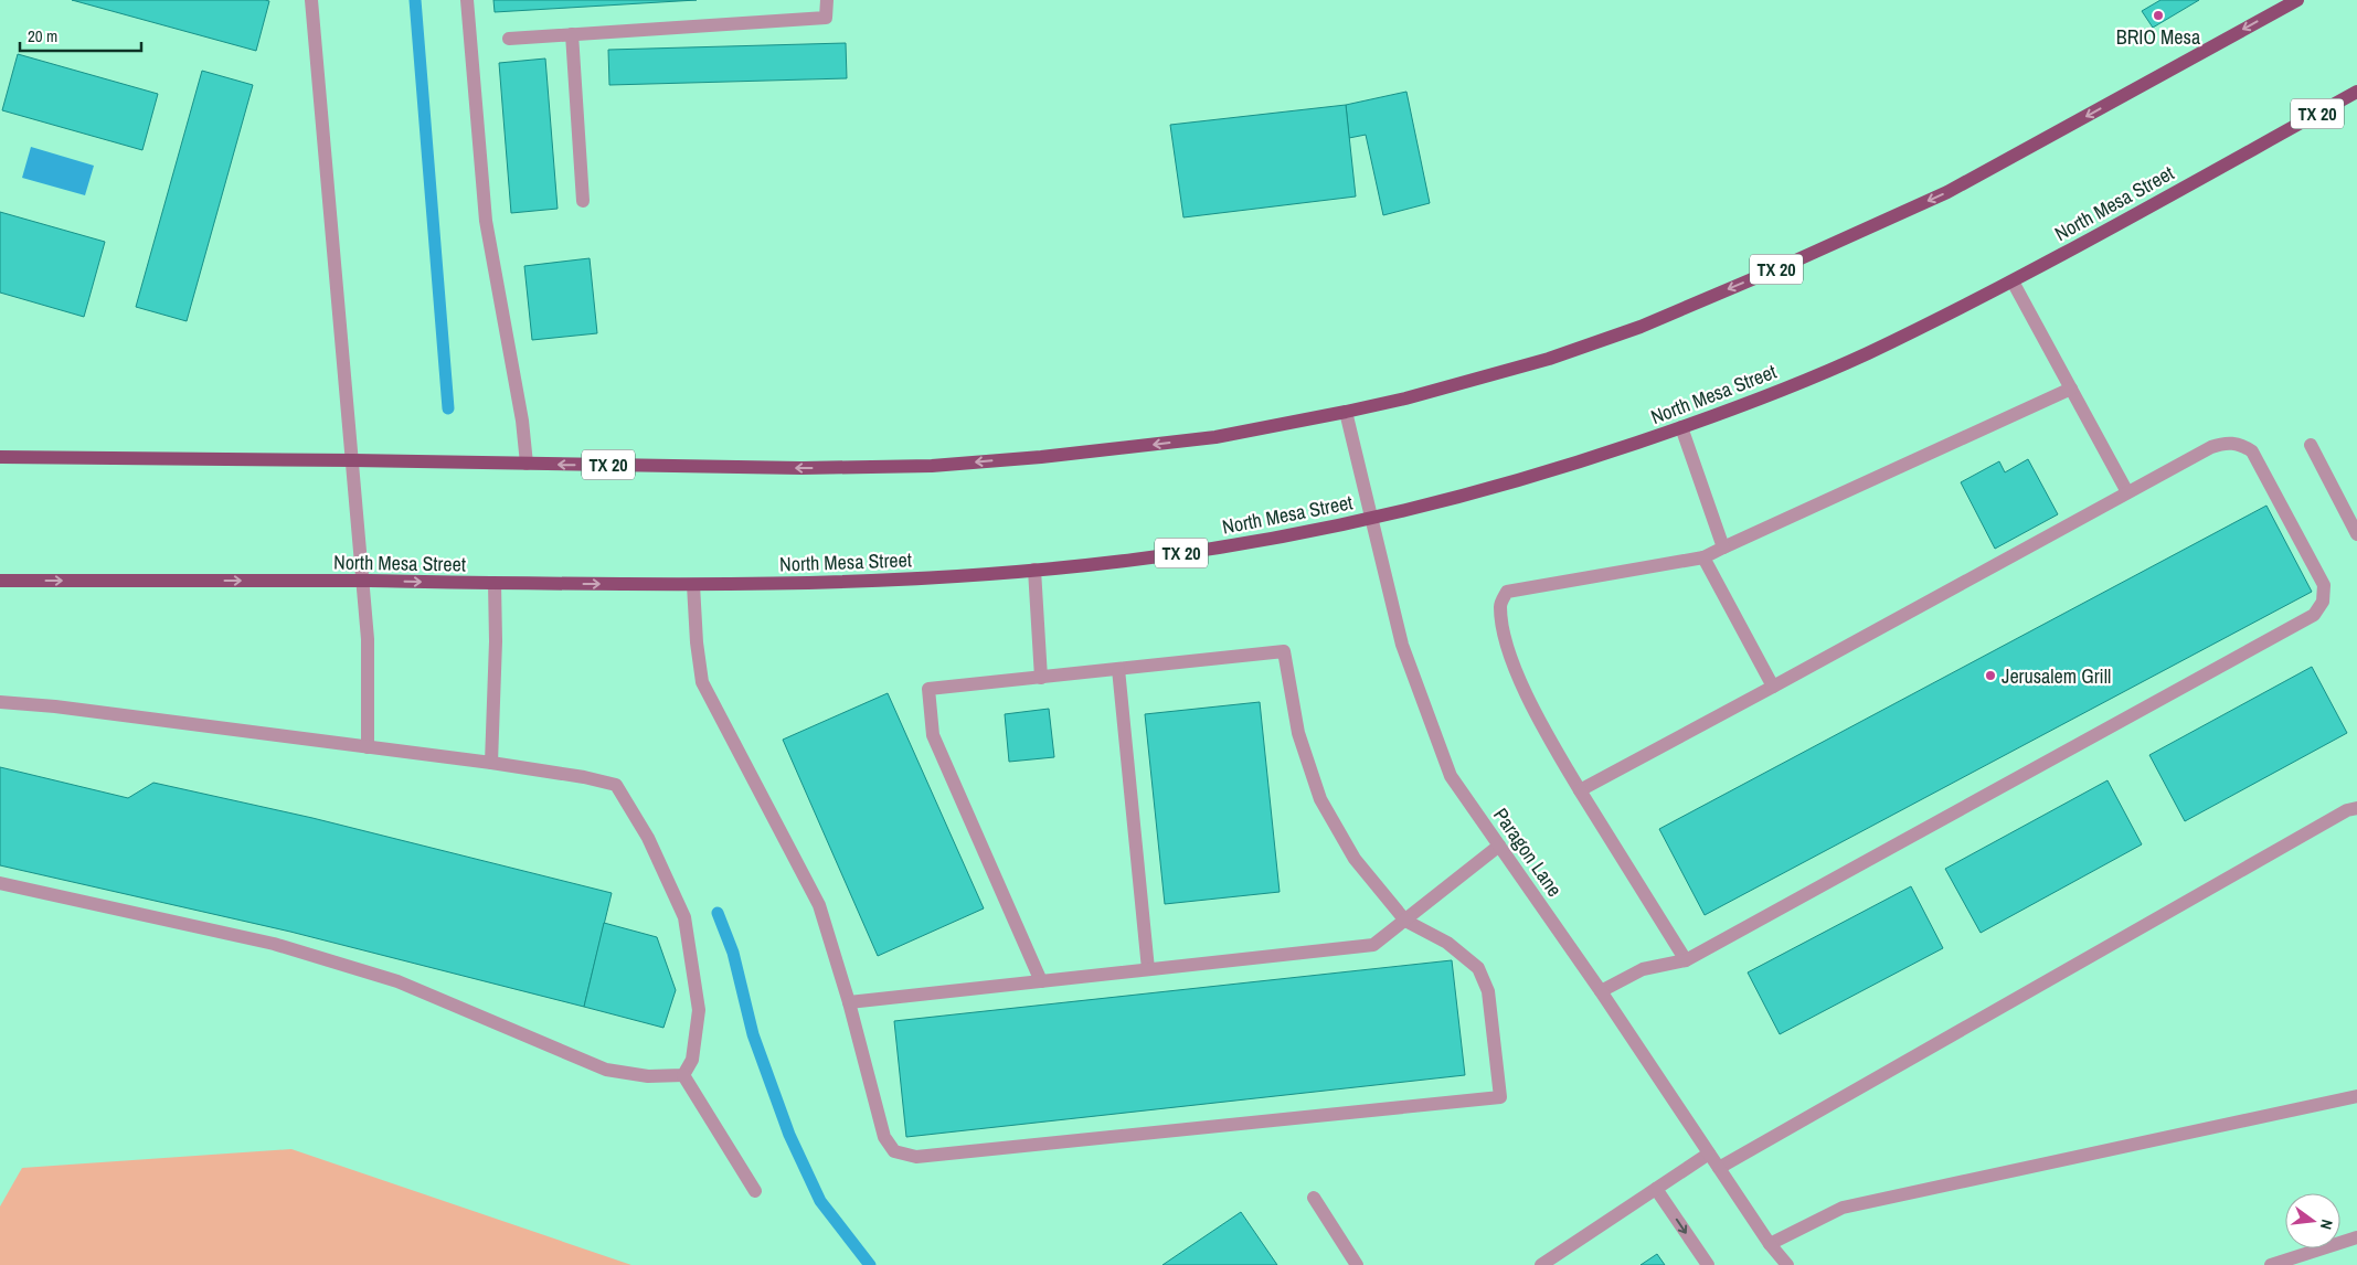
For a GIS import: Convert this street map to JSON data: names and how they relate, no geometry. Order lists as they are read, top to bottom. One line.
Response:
{"streets":{"main road":["TX 20","North Mesa Street"],"street":["Paragon Lane"]},"crossings":[["TX 20","Paragon Lane"],["North Mesa Street","Paragon Lane"]],"places":["BRIO Mesa","Jerusalem Grill"],"scale_bar":"20 m","north":"right"}
